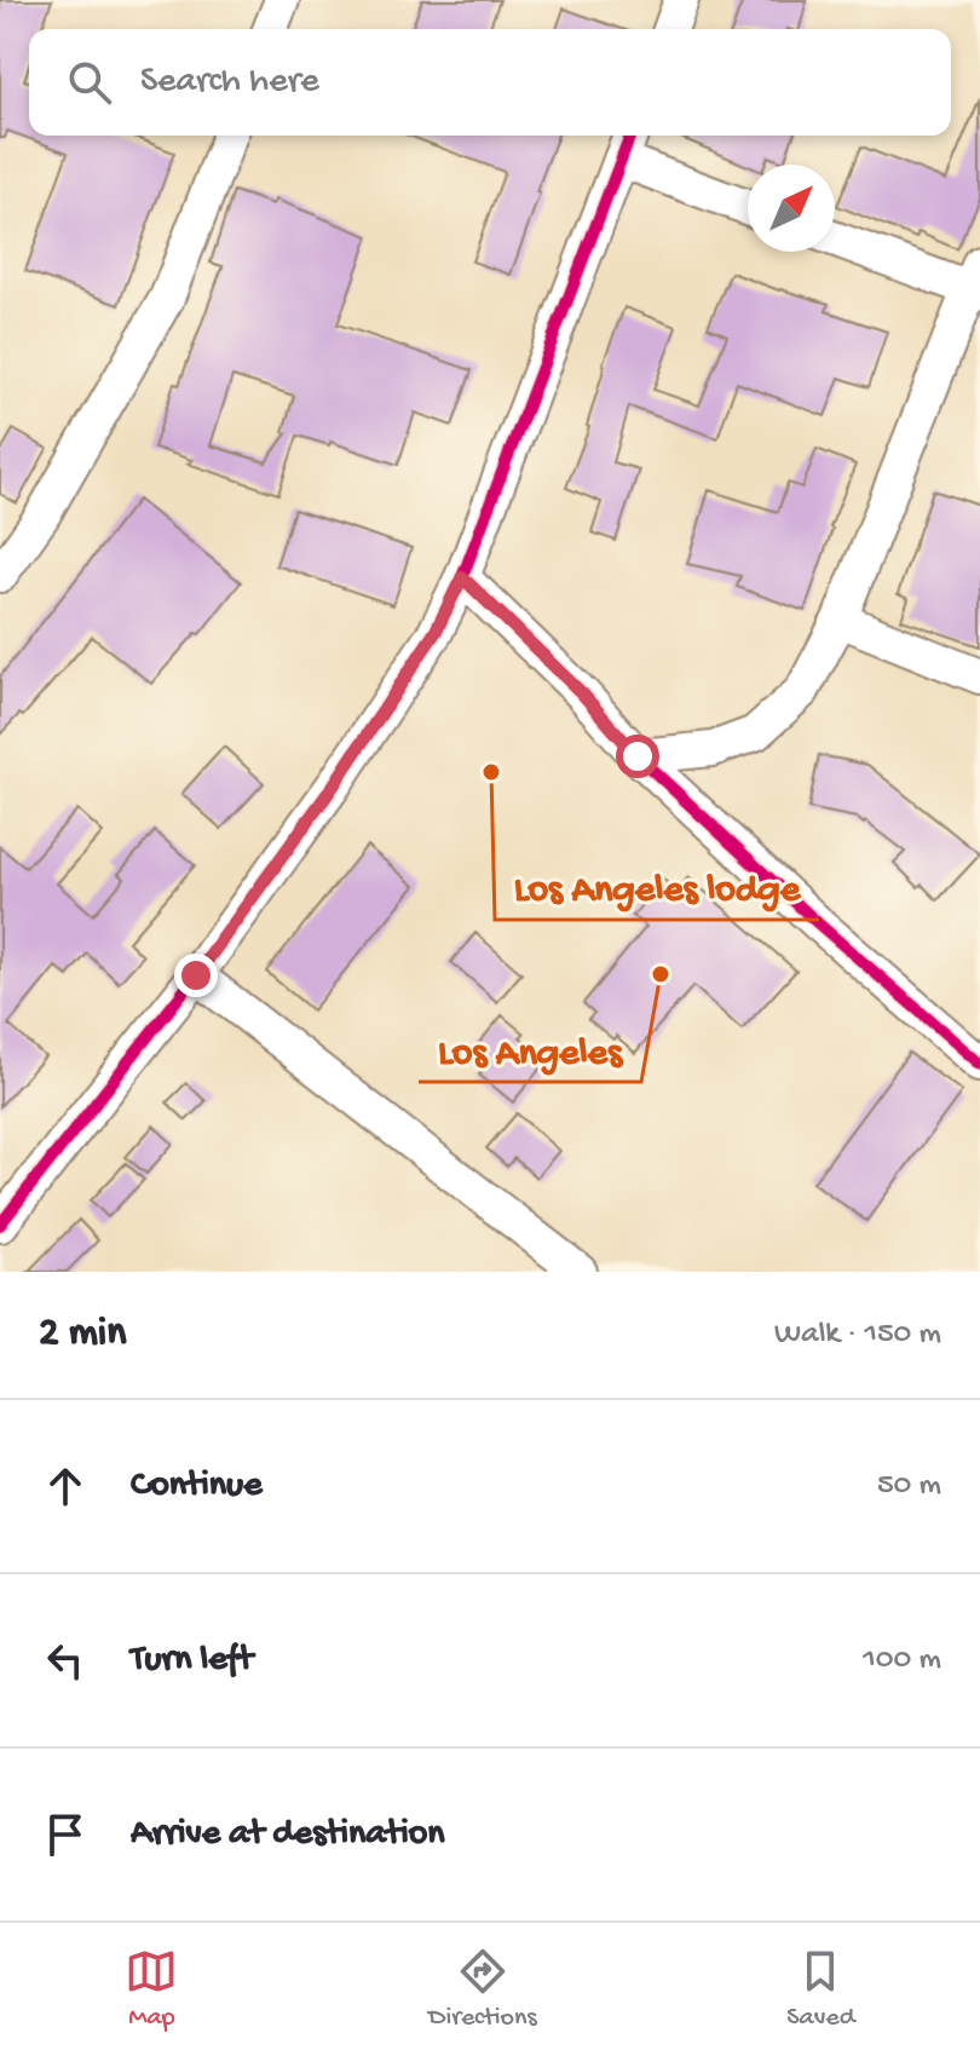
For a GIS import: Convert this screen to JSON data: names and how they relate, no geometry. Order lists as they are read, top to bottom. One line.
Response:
{"places":["Los Angeles lodge","Los Angeles"],"north":"top right","page":{"search":"Search here","heading":["2 min","Walk · 150 m"],"list":[["Continue","50 m"],["Turn left","100 m"],"Arrive at destination"],"nav":["Map","Directions","Saved"]}}
